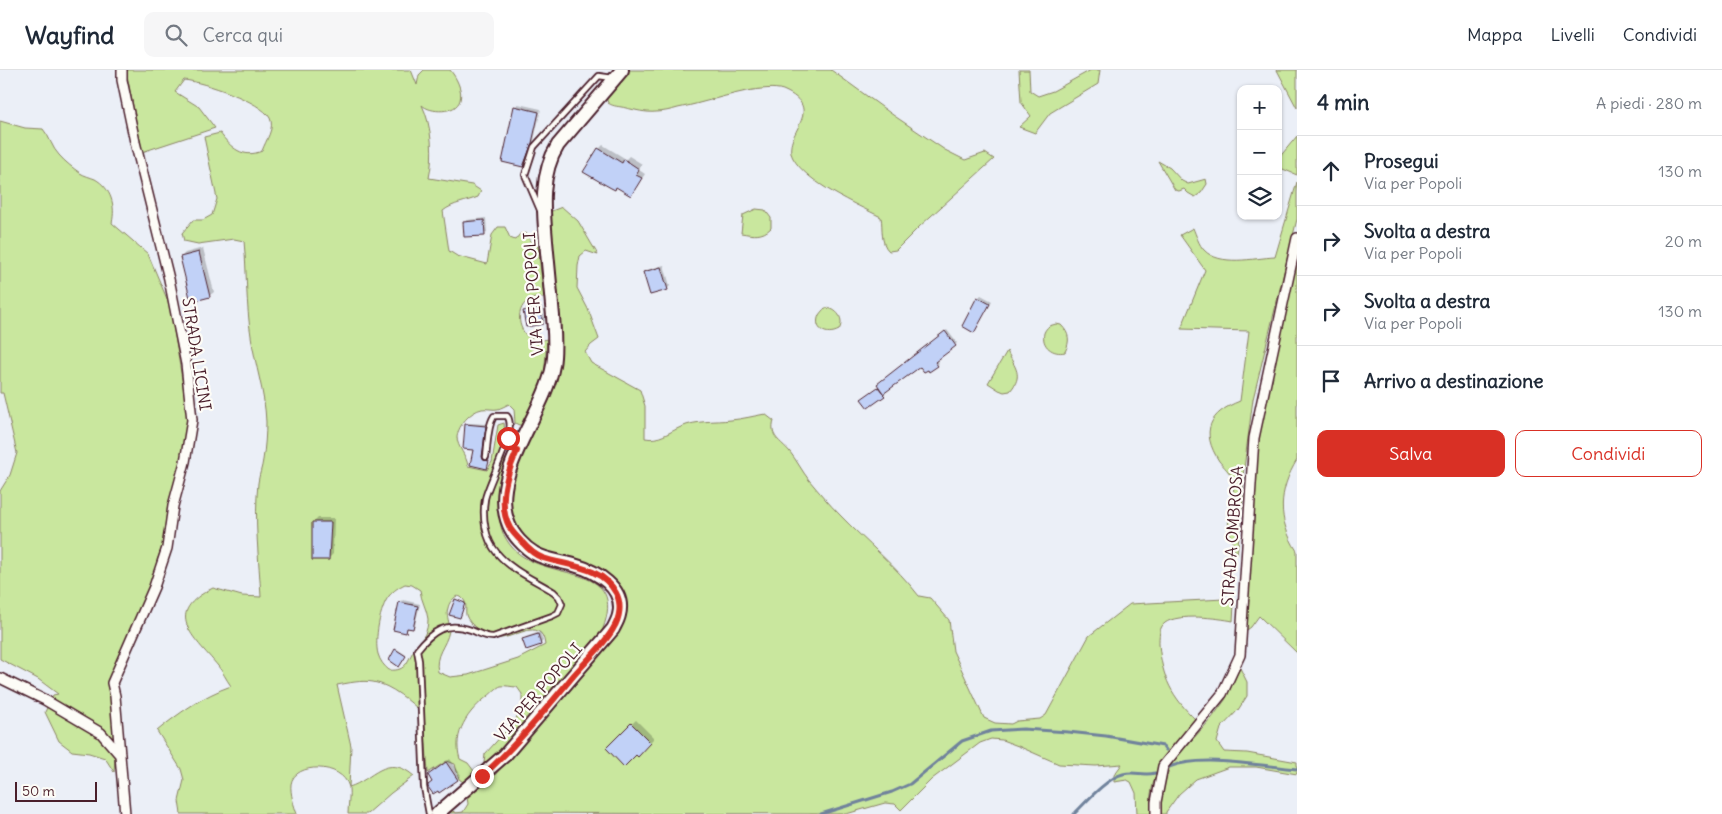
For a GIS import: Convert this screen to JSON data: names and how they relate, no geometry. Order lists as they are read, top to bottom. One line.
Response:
{"streets":{"main road":["VIA PER POPOLI"],"street":["STRADA LICINI","STRADA OMBROSA"]},"scale_bar":"50 m","page":{"header":"Wayfind","search":"Cerca qui","nav":["Mappa","Livelli","Condividi"],"heading":["4 min","A piedi · 280 m"],"map_buttons":["+","−"],"list":[["Prosegui","Via per Popoli","130 m"],["Svolta a destra","Via per Popoli","20 m"],["Svolta a destra","Via per Popoli","130 m"],"Arrivo a destinazione"],"buttons":["Salva","Condividi"],"scale":"50 m"}}
